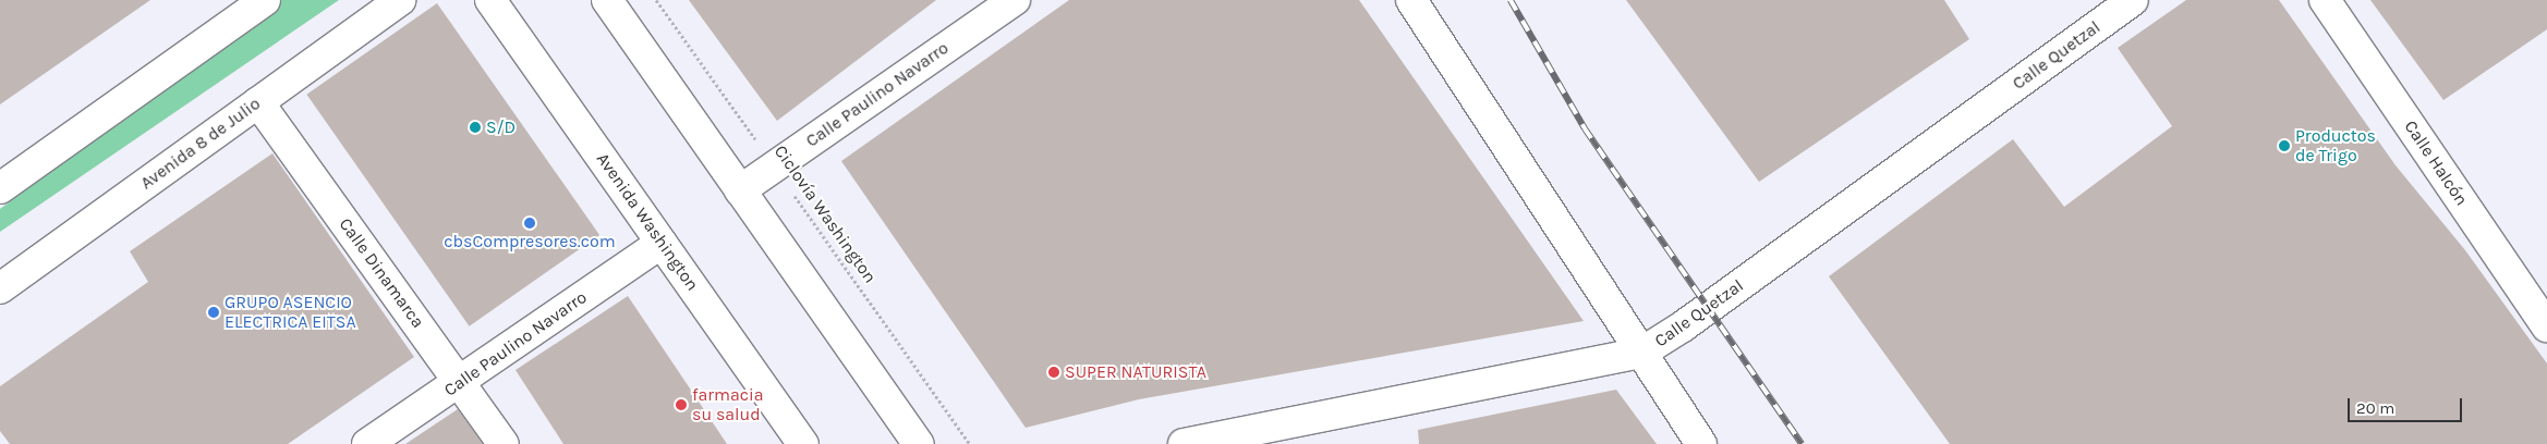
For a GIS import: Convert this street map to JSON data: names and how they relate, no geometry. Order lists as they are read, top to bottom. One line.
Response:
{"streets":{"street":["Calle Quetzal","Calle Paulino Navarro","Avenida 8 de Julio","Calle Halcón","Avenida Washington","Calle Dinamarca"],"path":["Ciclovía Washington"]},"crossings":[["Calle Paulino Navarro","Ciclovía Washington"],["Calle Paulino Navarro","Avenida Washington"],["Calle Paulino Navarro","Calle Dinamarca"],["Avenida 8 de Julio","Calle Dinamarca"]],"places":["S/D","Productos de Trigo","cbsCompresores.com","GRUPO ASENCIO ELECTRICA EITSA","SUPER NATURISTA","farmacia su salud"],"scale_bar":"20 m"}
